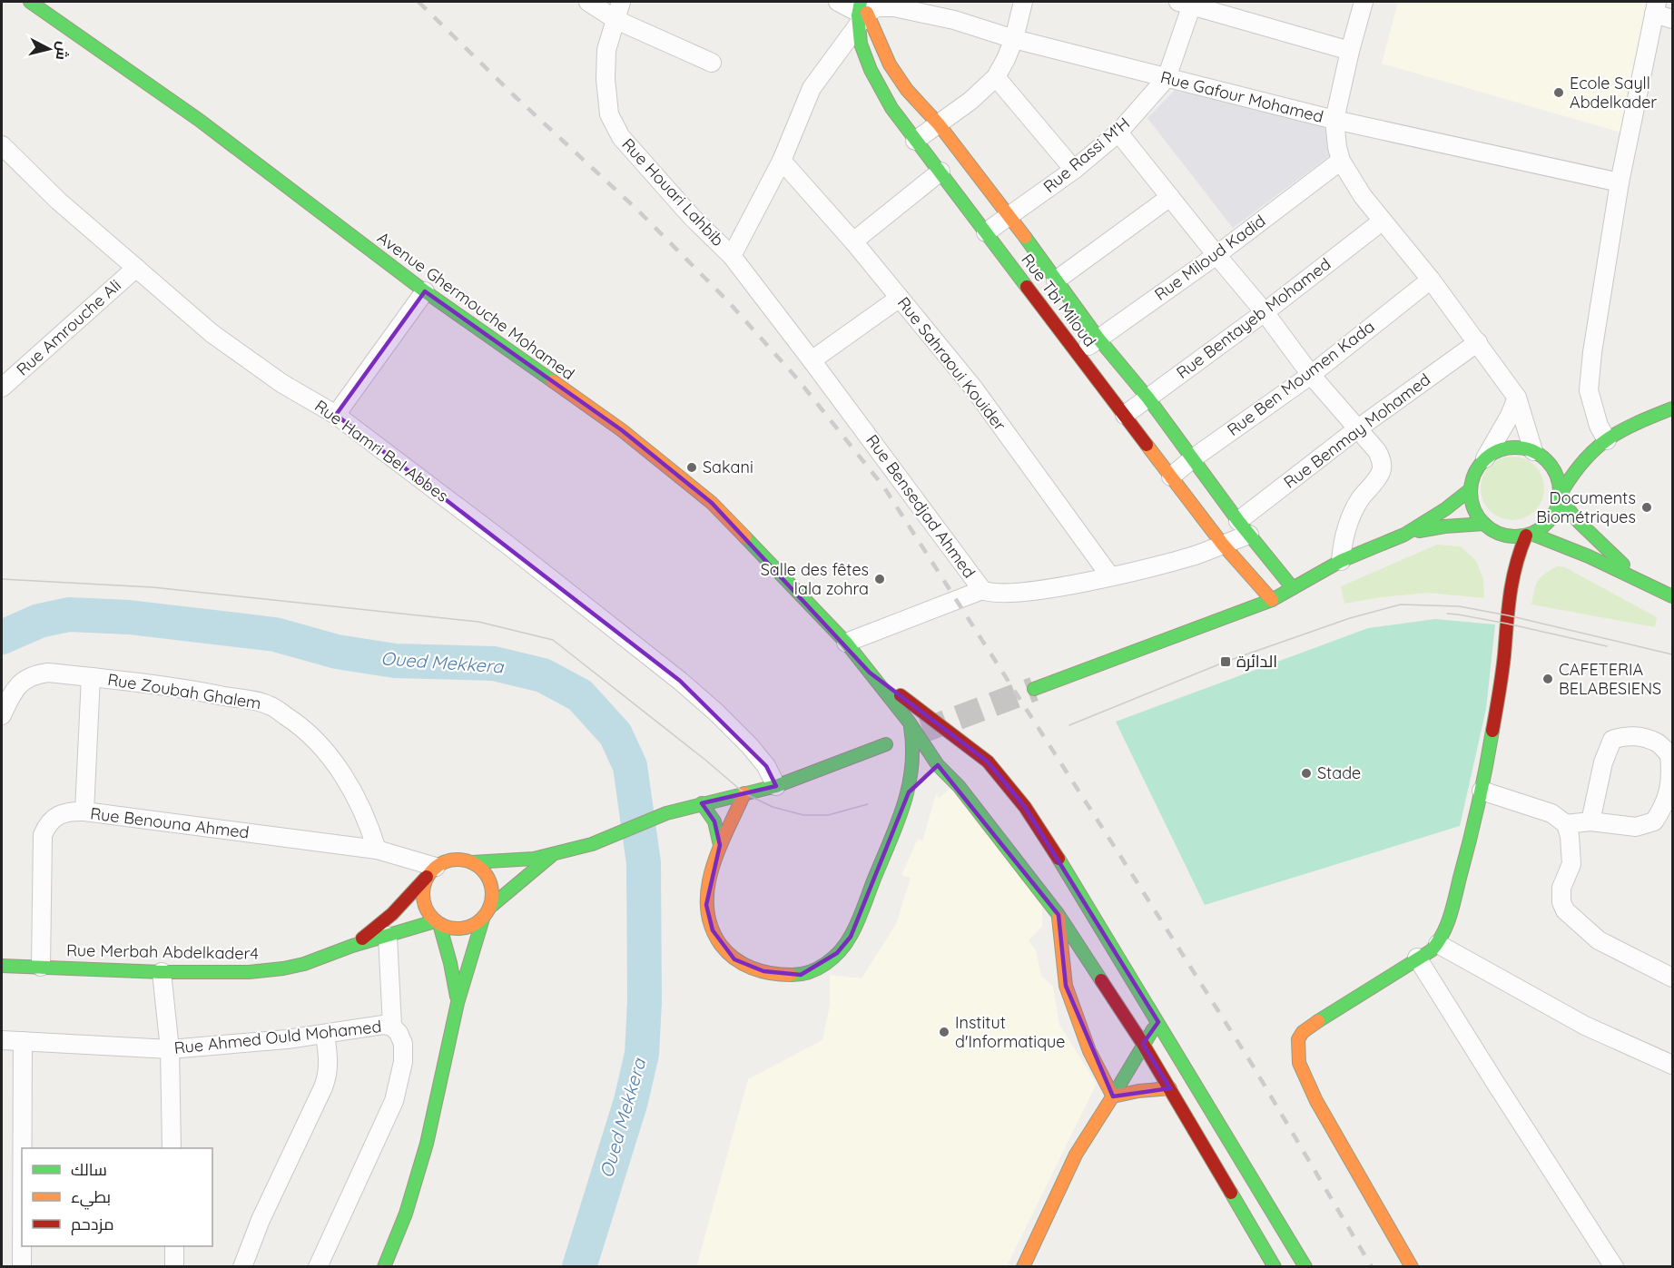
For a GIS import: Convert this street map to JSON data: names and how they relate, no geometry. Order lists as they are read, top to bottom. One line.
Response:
{"streets":{"main road":["Rue Tbi Miloud","Avenue Ghermouche Mohamed","Rue Merbah Abdelkader4"],"street":["Rue Gafour Mohamed","Rue Rassi M'H","Rue Houari Lahbib","Rue Miloud Kadid","Rue Bentayeb Mohamed","Rue Amrouche Ali","Rue Sahraoui Kouider","Rue Ben Moumen Kada","Rue Benmay Mohamed","Rue Hamri Bel Abbes","Rue Bensedjad Ahmed","Rue Zoubah Ghalem","Rue Benouna Ahmed","Rue Ahmed Ould Mohamed"]},"crossings":[["Rue Gafour Mohamed","Rue Rassi M'H"],["Rue Gafour Mohamed","Rue Tbi Miloud"],["Rue Rassi M'H","Rue Tbi Miloud"],["Rue Houari Lahbib","Rue Bensedjad Ahmed"],["Rue Miloud Kadid","Rue Tbi Miloud"],["Rue Tbi Miloud","Rue Bentayeb Mohamed"],["Rue Tbi Miloud","Rue Ben Moumen Kada"],["Rue Tbi Miloud","Rue Bensedjad Ahmed"],["Rue Amrouche Ali","Rue Hamri Bel Abbes"],["Rue Sahraoui Kouider","Rue Bensedjad Ahmed"],["Rue Benmay Mohamed","Rue Bensedjad Ahmed"],["Rue Zoubah Ghalem","Rue Benouna Ahmed"],["Rue Benouna Ahmed","Rue Merbah Abdelkader4"]],"water":["Oued Mekkera"],"places":{"other":["Ecole Sayll Abdelkader","Sakani","Documents Biométriques","Salle des fêtes lala zohra","CAFETERIA BELABESIENS","Stade","Institut d'Informatique"],"transit":["الدائرة"]},"legend":["سالك","بطيء","مزدحم"],"north":"right"}
